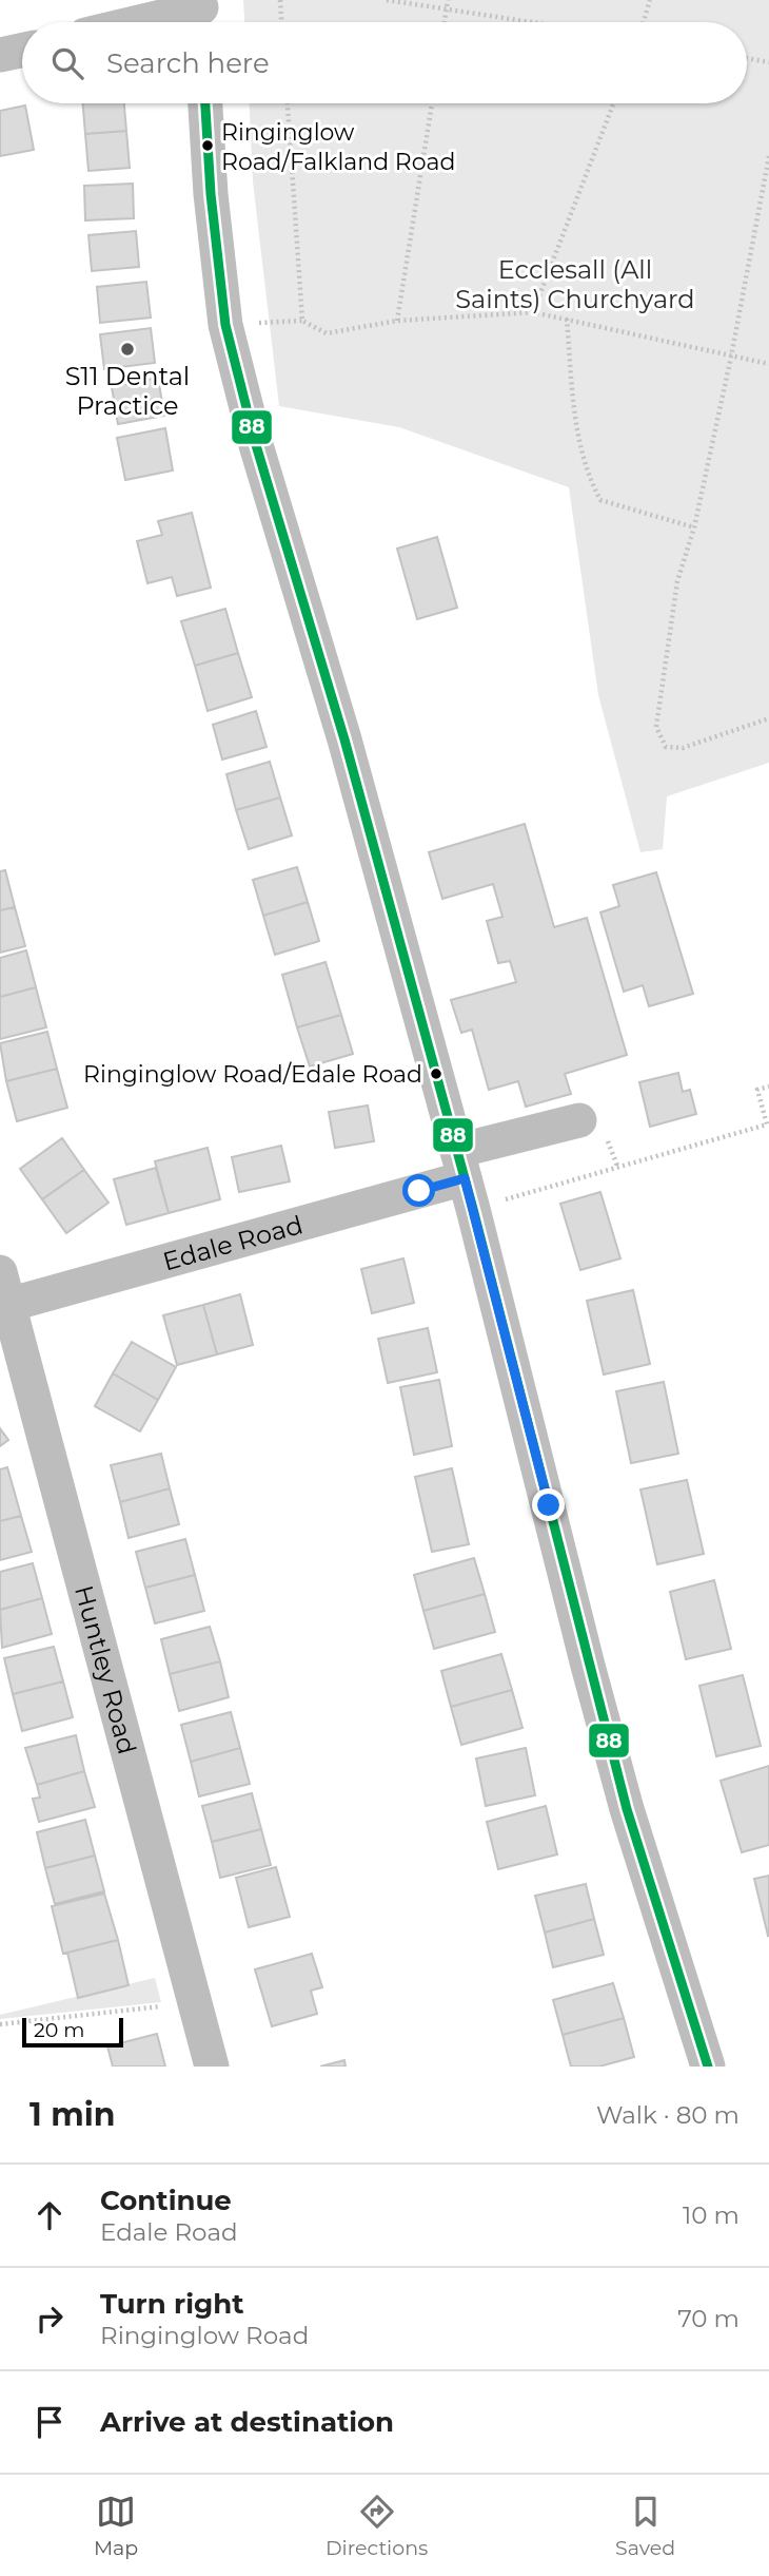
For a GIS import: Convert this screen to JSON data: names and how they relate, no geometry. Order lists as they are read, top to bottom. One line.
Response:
{"streets":{"street":["Edale Road","Huntley Road"]},"crossings":[["Edale Road","Huntley Road"]],"parks":["Ecclesall (All Saints) Churchyard"],"places":["Ringinglow Road/Falkland Road","S11 Dental Practice","Ringinglow Road/Edale Road"],"lines":["transit line 88"],"scale_bar":"20 m","page":{"search":"Search here","scale":"20 m","heading":["1 min","Walk · 80 m"],"list":[["Continue","Edale Road","10 m"],["Turn right","Ringinglow Road","70 m"],"Arrive at destination"],"nav":["Map","Directions","Saved"]}}
